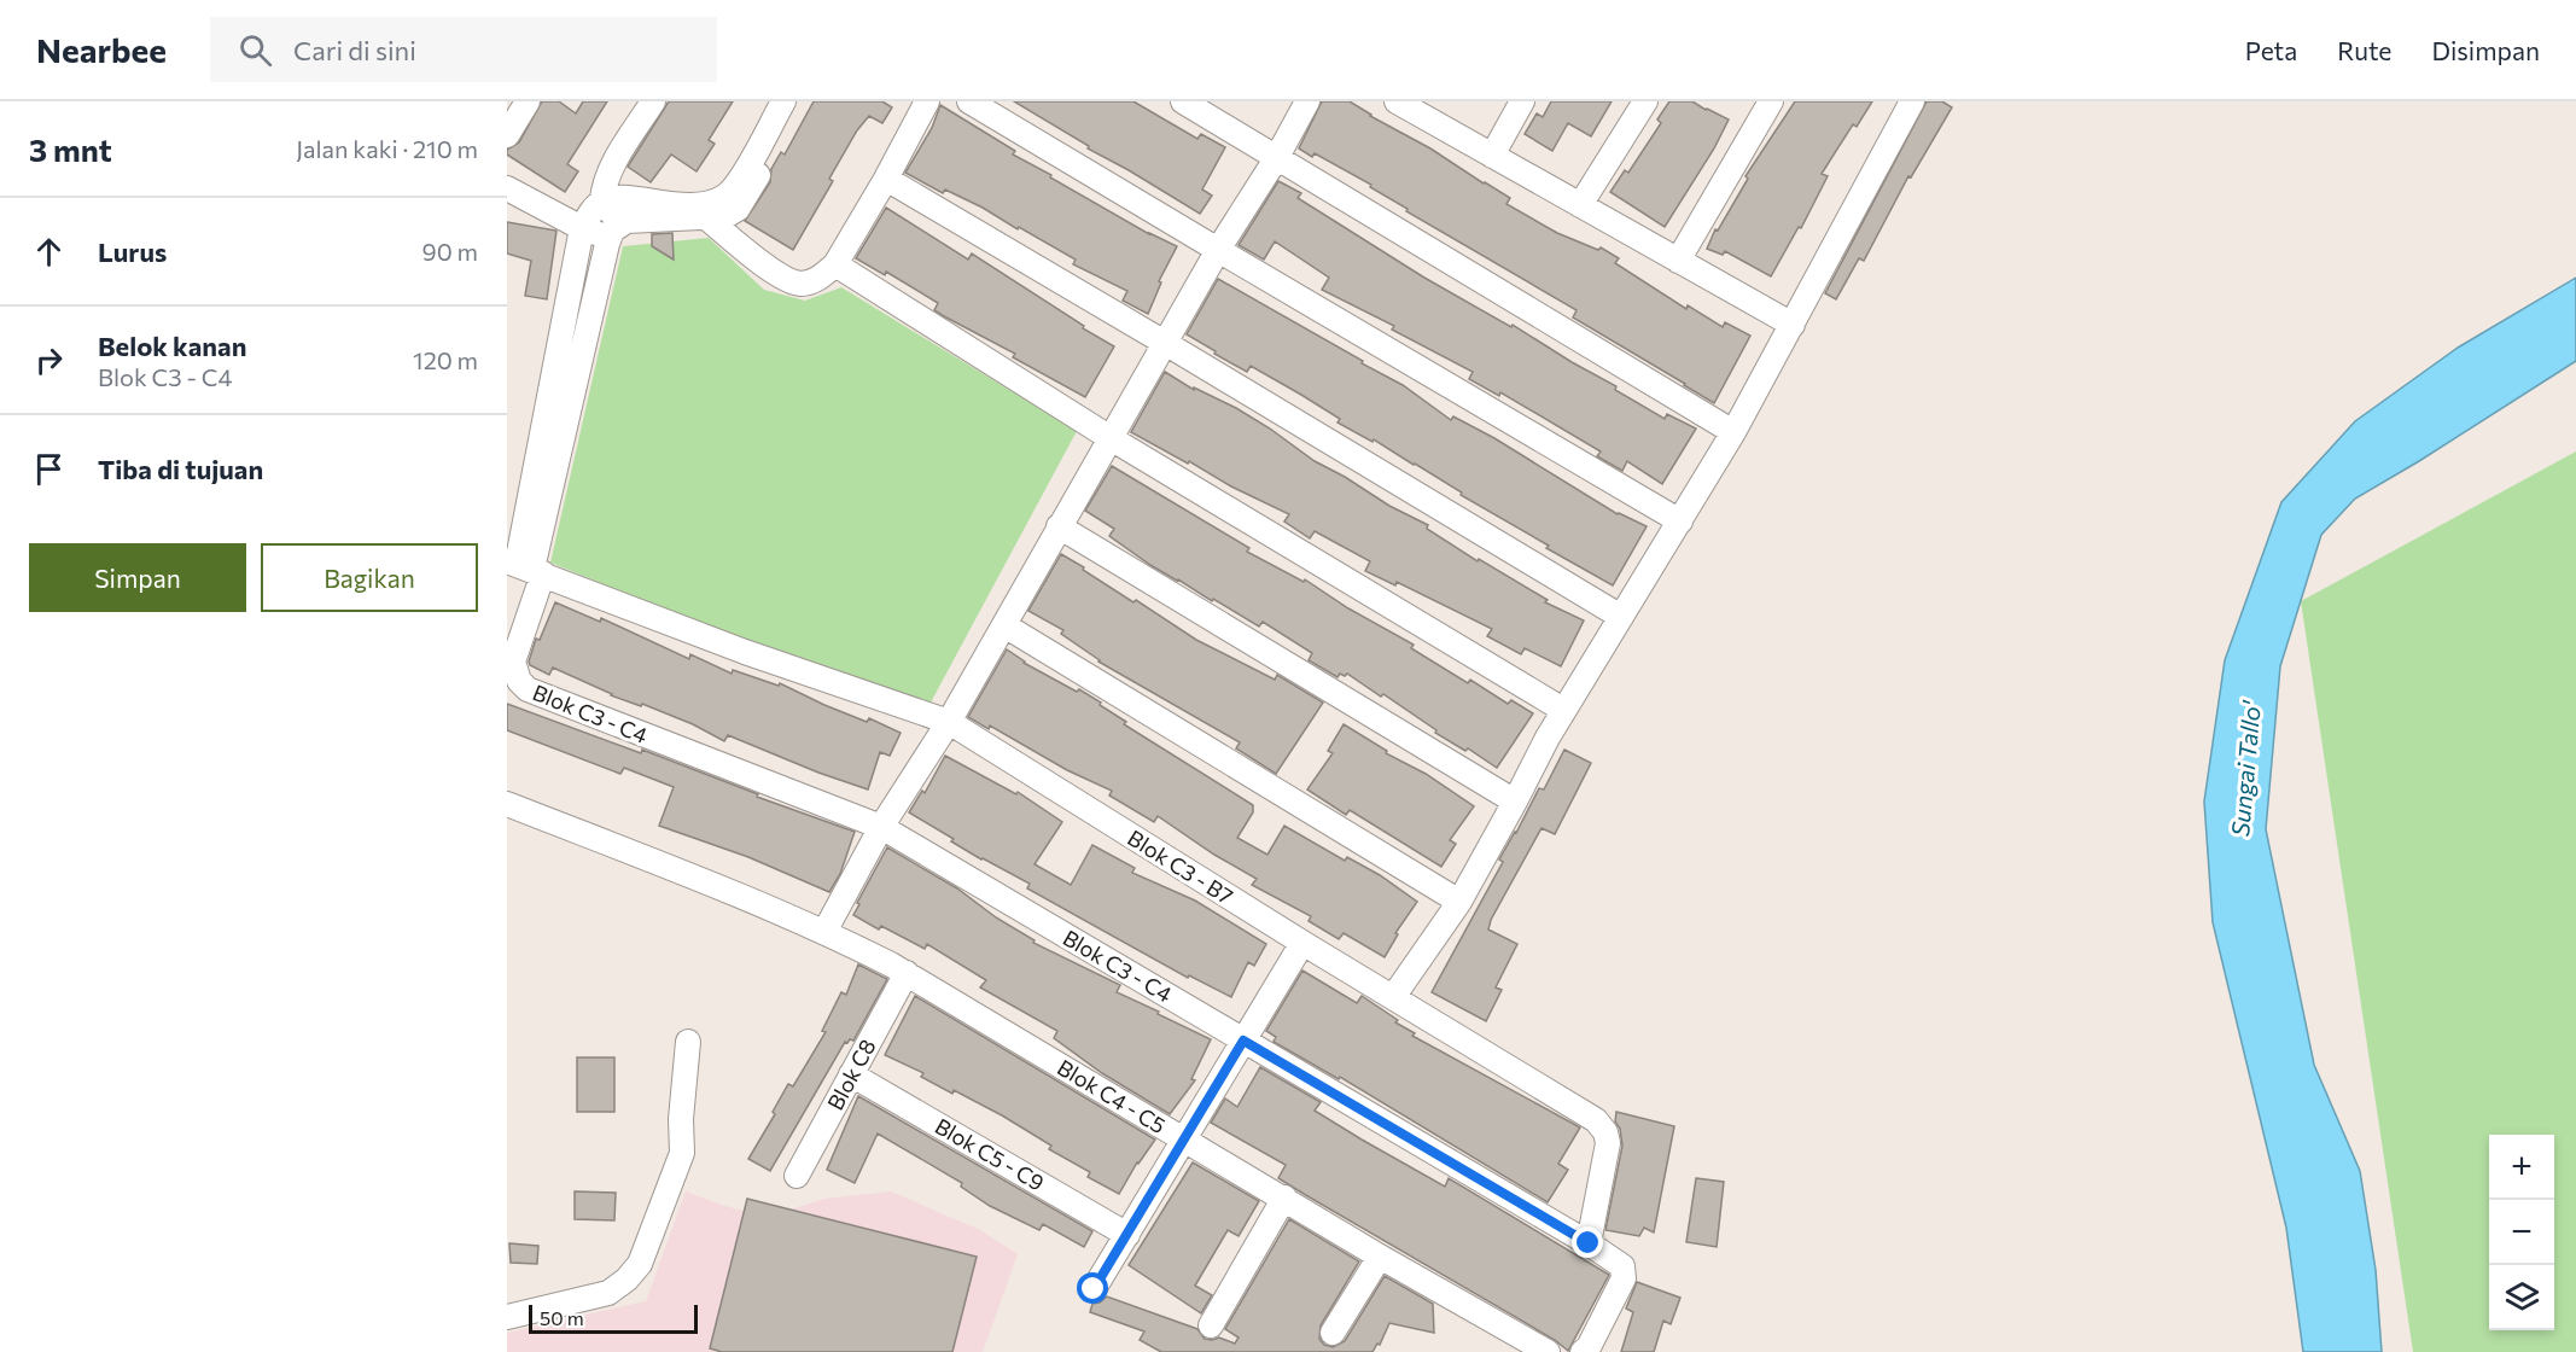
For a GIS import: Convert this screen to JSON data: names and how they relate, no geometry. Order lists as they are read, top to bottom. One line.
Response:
{"streets":{"street":["Blok C3 - C4","Blok C3 - B7","Blok C8","Blok C4 - C5","Blok C5 - C9"]},"crossings":[["Blok C3 - C4","Blok C3 - B7"],["Blok C8","Blok C4 - C5"],["Blok C8","Blok C5 - C9"]],"water":["Sungai Tallo'"],"scale_bar":"50 m","page":{"header":"Nearbee","search":"Cari di sini","nav":["Peta","Rute","Disimpan"],"heading":["3 mnt","Jalan kaki · 210 m"],"list":[["Lurus","90 m"],["Belok kanan","Blok C3 - C4","120 m"],"Tiba di tujuan"],"buttons":["Simpan","Bagikan"],"map_buttons":["+","−"],"scale":"50 m"}}
